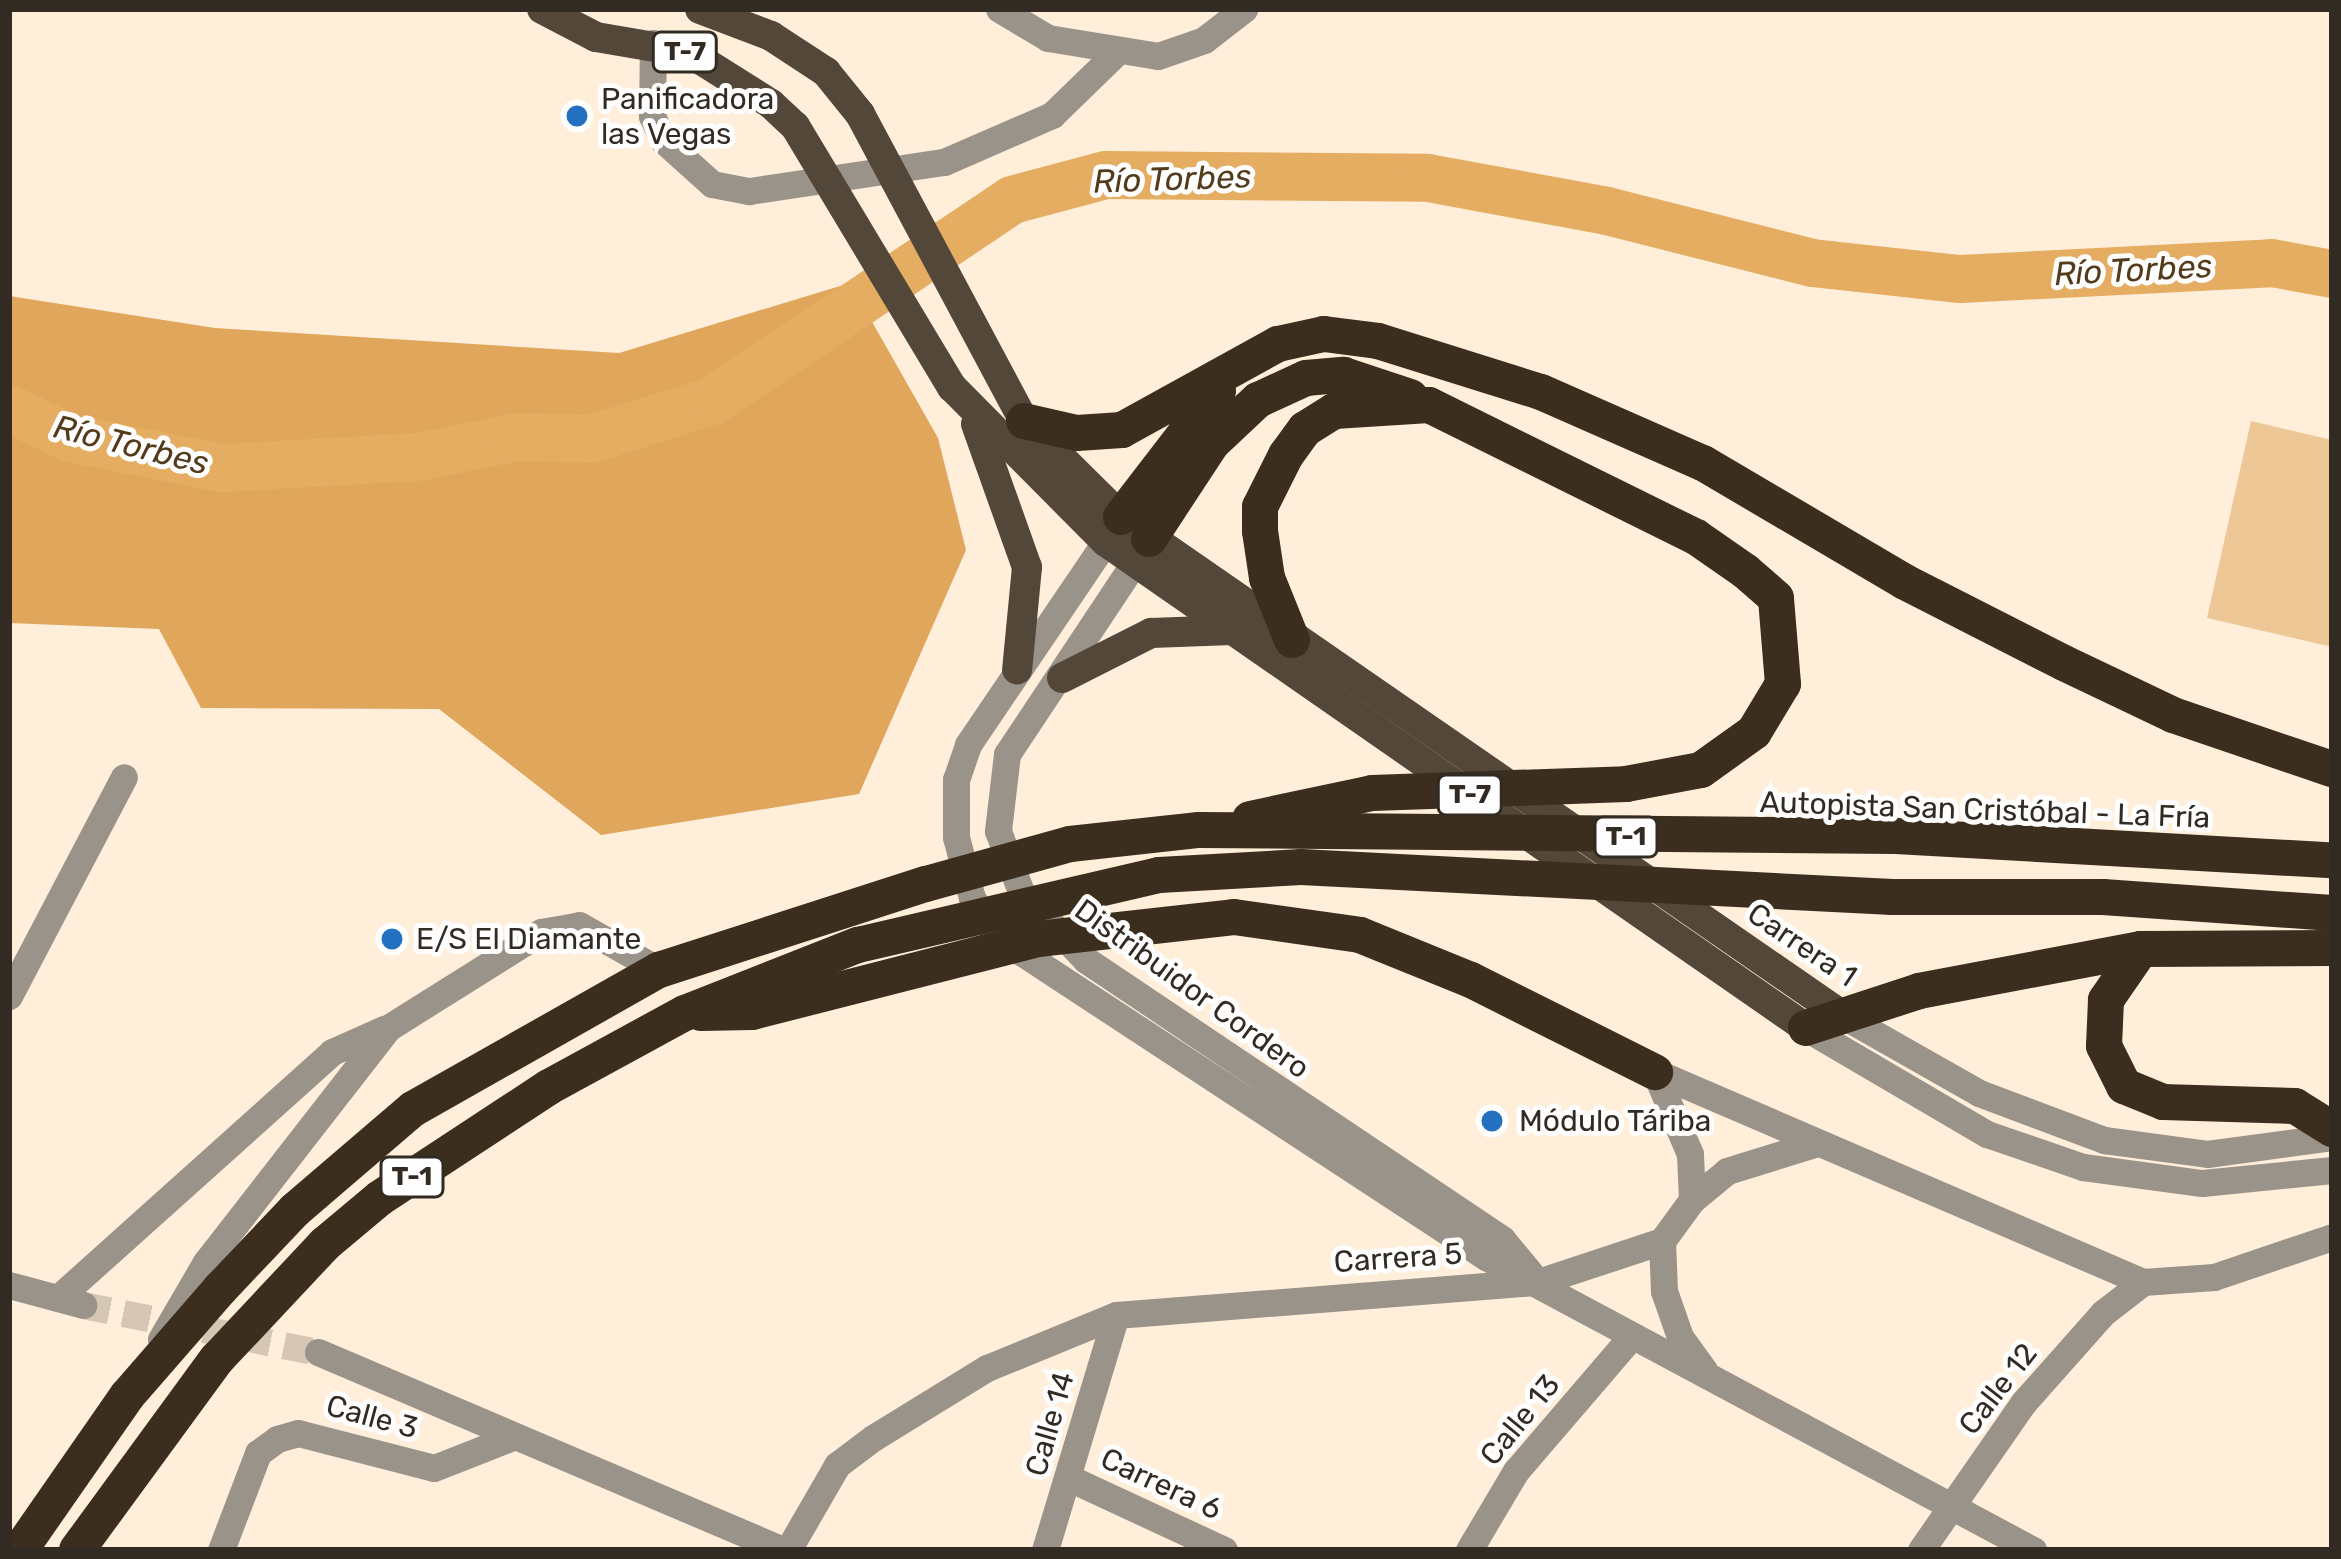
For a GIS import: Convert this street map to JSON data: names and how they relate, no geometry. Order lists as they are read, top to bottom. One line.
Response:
{"streets":{"highway":["Autopista San Cristóbal - La Fría","T-1"],"main road":["T-7","Carrera 1"],"street":["Distribuidor Cordero","Carrera 5","Calle 12","Calle 3","Calle 13","Calle 14","Carrera 6"]},"crossings":[["T-7","Carrera 1"],["T-7","Distribuidor Cordero"],["Carrera 1","Distribuidor Cordero"],["Distribuidor Cordero","Carrera 5"],["Carrera 5","Calle 14"],["Calle 14","Carrera 6"]],"water":["Río Torbes"],"places":["Panificadora las Vegas","E/S El Diamante","Módulo Táriba"]}
